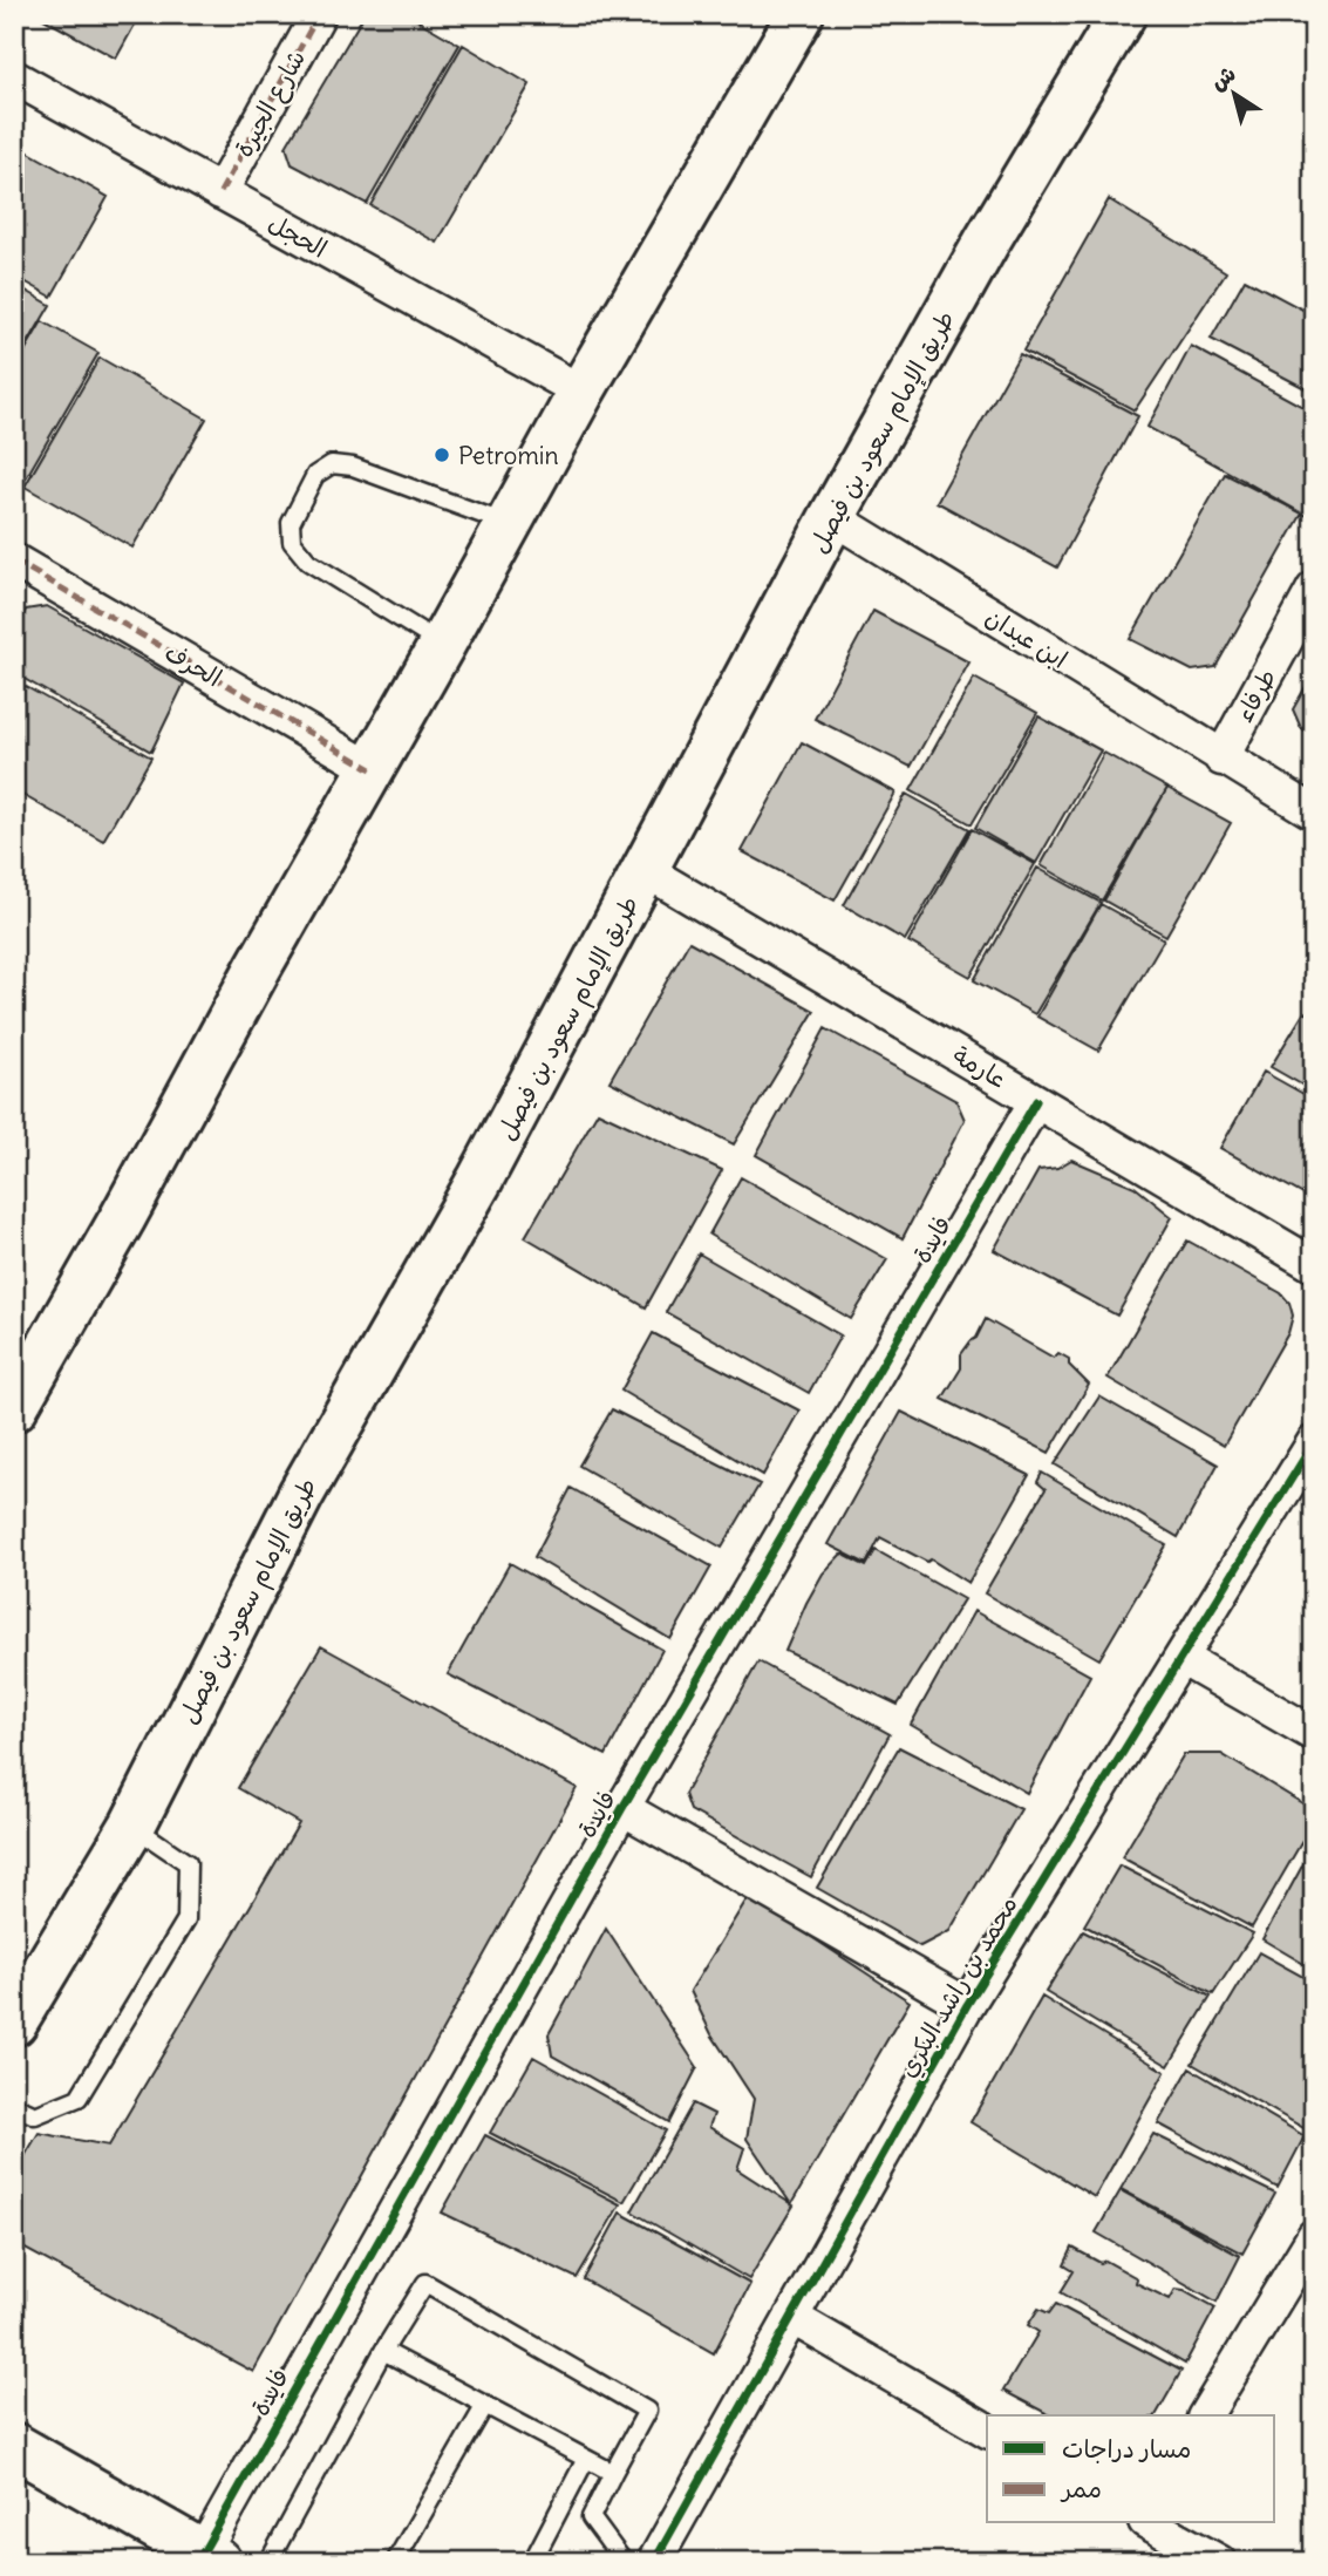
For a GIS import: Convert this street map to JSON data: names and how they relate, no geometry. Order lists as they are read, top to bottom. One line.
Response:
{"streets":{"main road":["طريق الإمام سعود بن فيصل"],"street":["شارع الجيرة","الحجل","ابن عبدان","الحرف","طرفاء","عارمة","فايدة","محمد بن راشد البكري"]},"crossings":[["شارع الجيرة","الحجل"],["طريق الإمام سعود بن فيصل","ابن عبدان"],["طريق الإمام سعود بن فيصل","عارمة"],["ابن عبدان","طرفاء"],["عارمة","فايدة"]],"places":["Petromin"],"legend":["مسار دراجات","ممر"],"north":"top left"}
